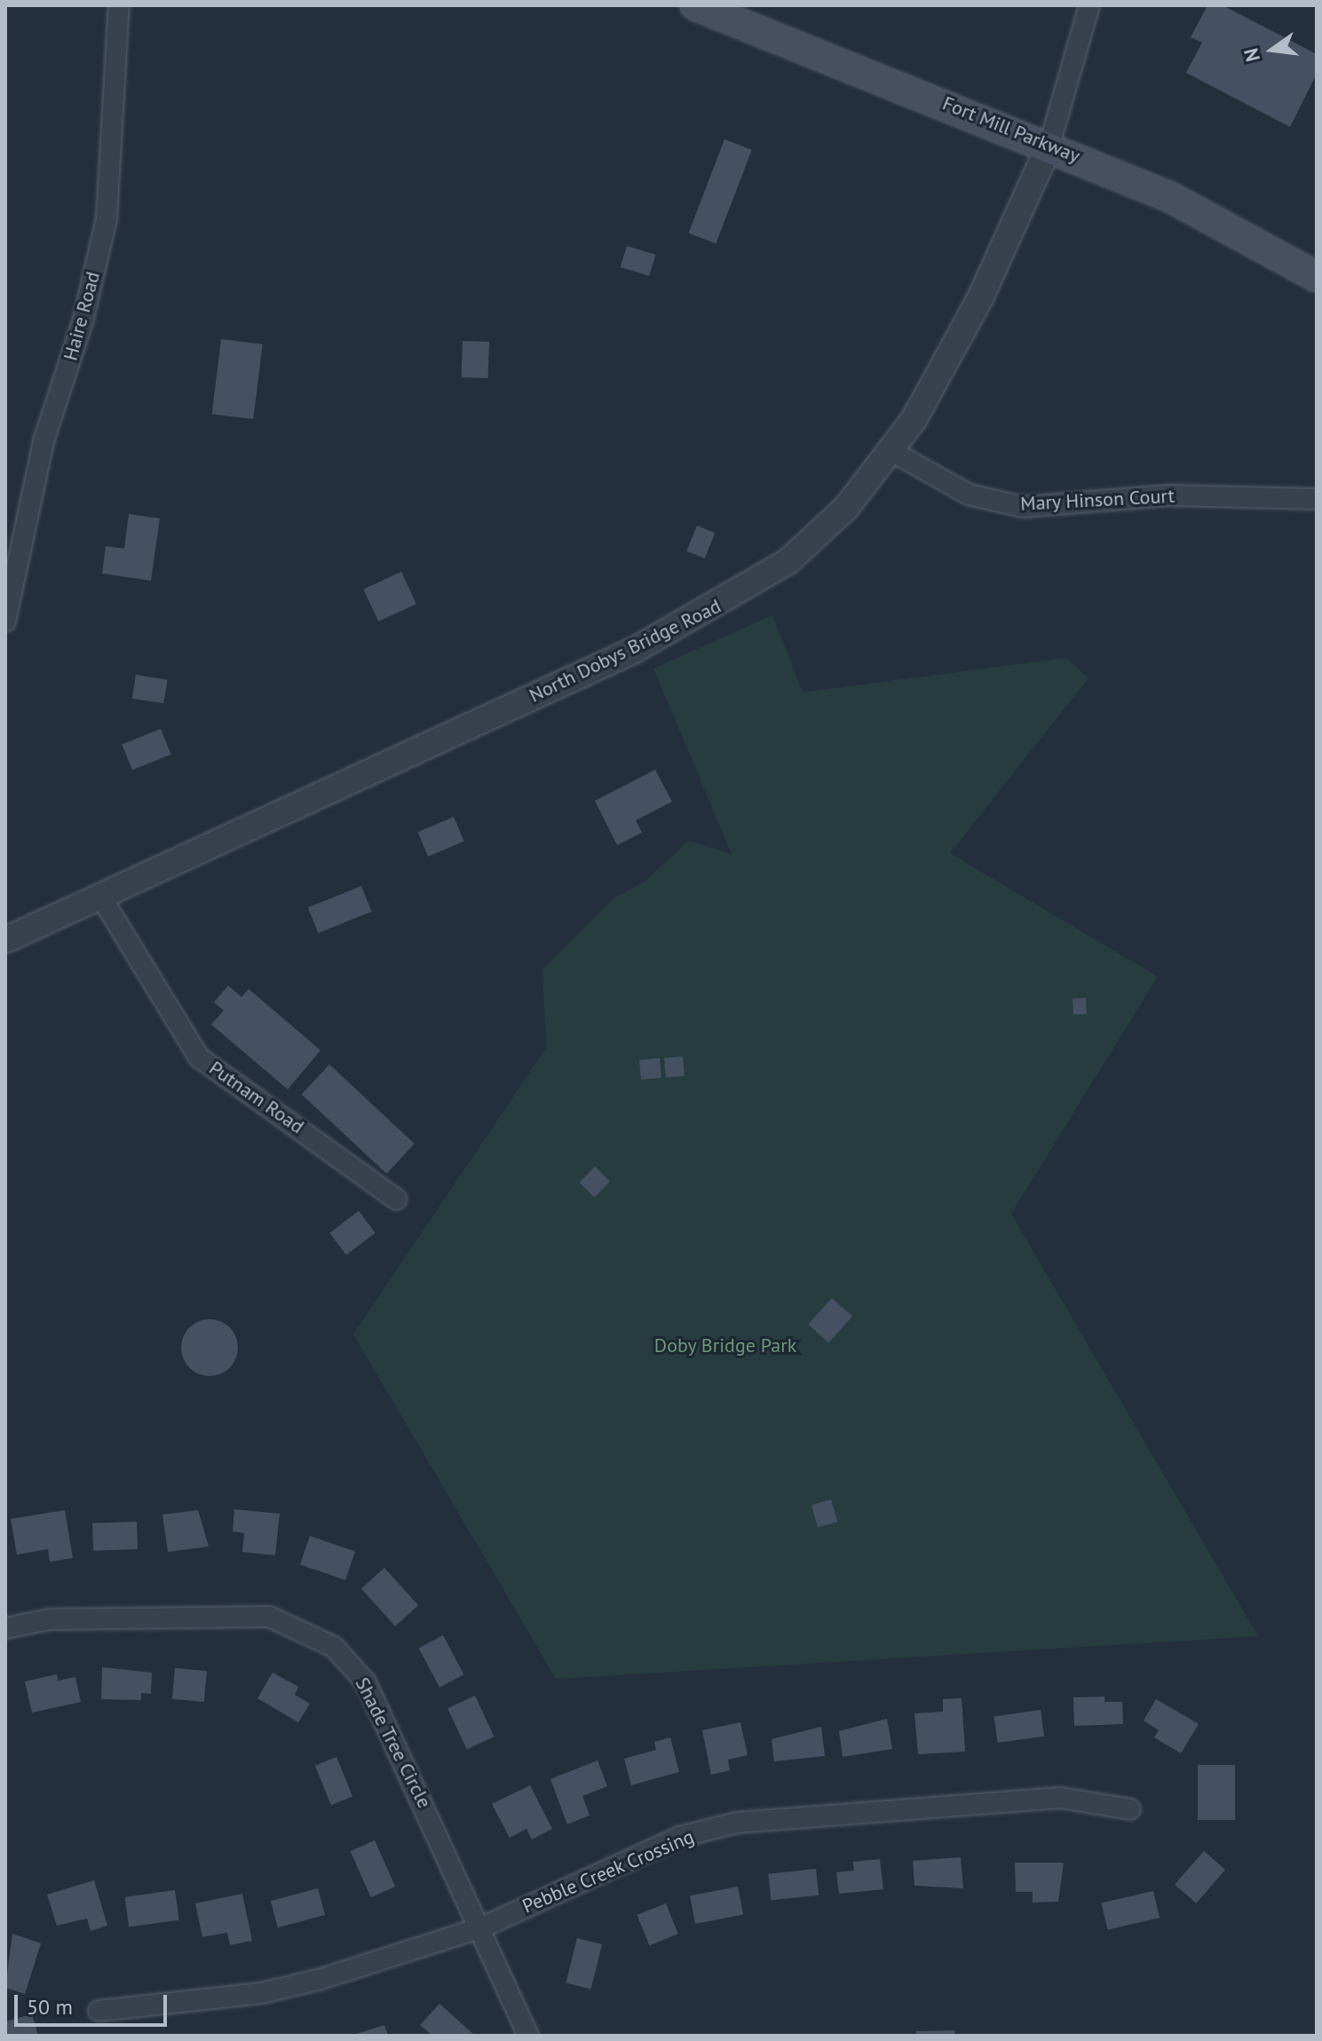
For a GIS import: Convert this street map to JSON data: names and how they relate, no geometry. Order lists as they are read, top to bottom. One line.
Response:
{"streets":{"main road":["Fort Mill Parkway"],"street":["Haire Road","Mary Hinson Court","North Dobys Bridge Road","Putnam Road","Shade Tree Circle","Pebble Creek Crossing"]},"crossings":[["Fort Mill Parkway","North Dobys Bridge Road"],["Mary Hinson Court","North Dobys Bridge Road"],["North Dobys Bridge Road","Putnam Road"],["Shade Tree Circle","Pebble Creek Crossing"]],"parks":["Doby Bridge Park"],"scale_bar":"50 m","north":"left"}
